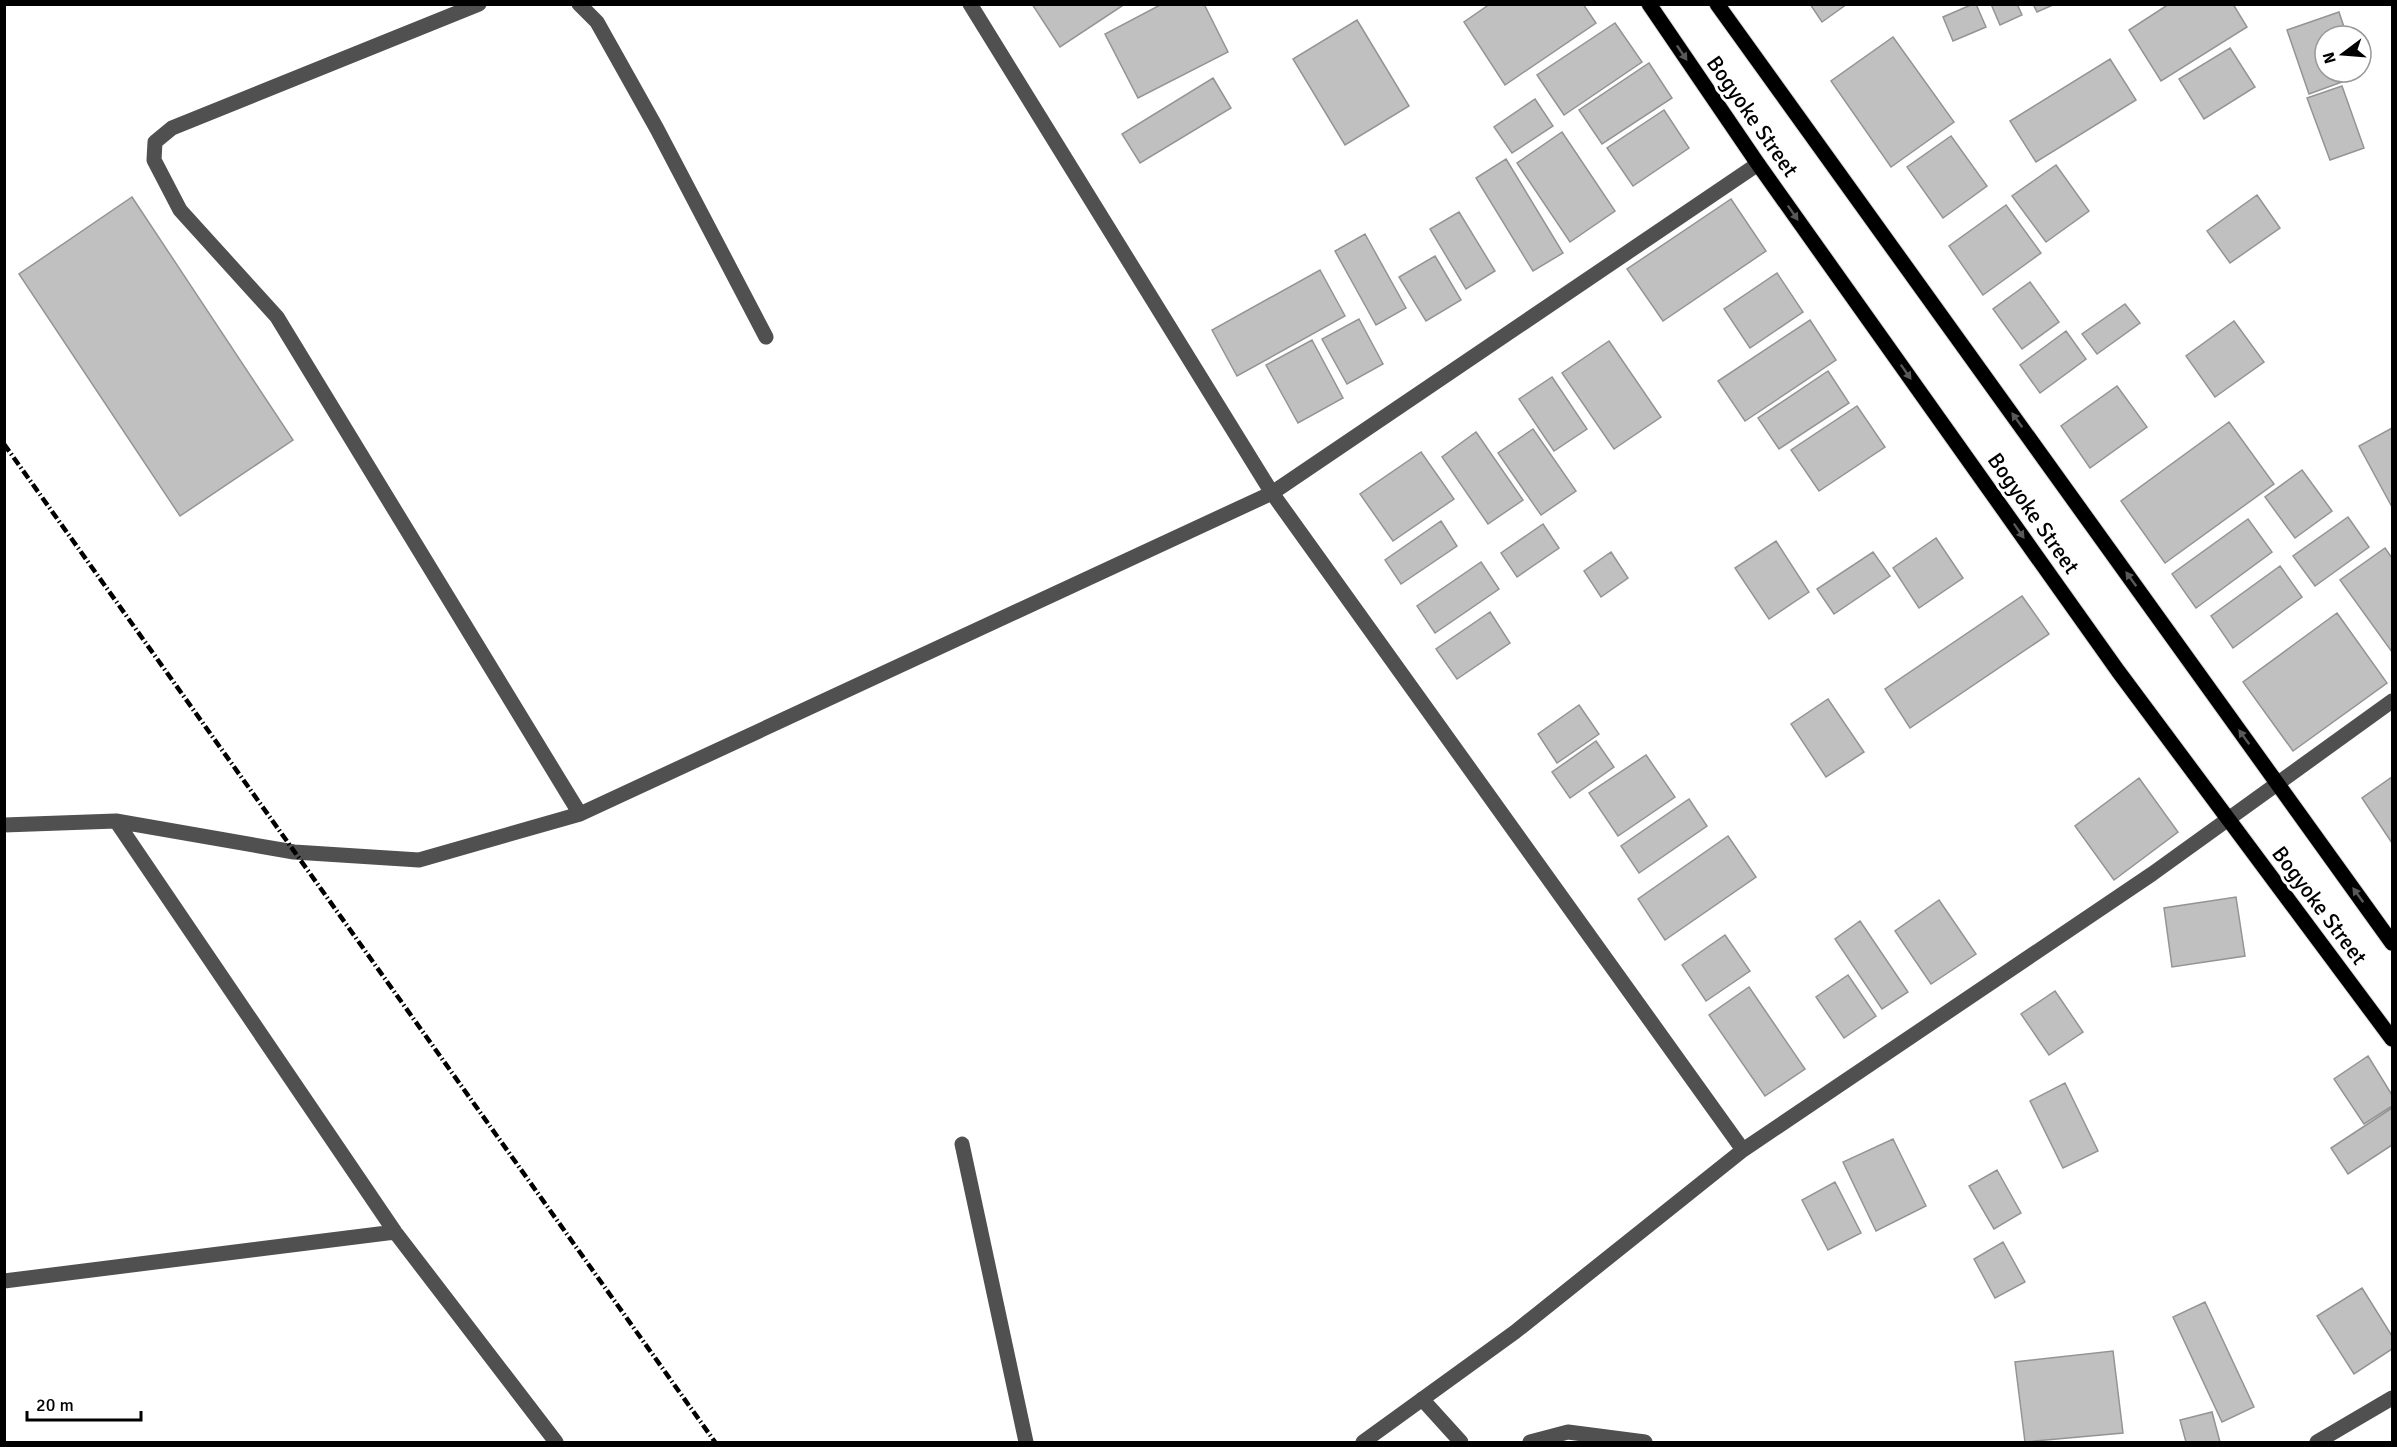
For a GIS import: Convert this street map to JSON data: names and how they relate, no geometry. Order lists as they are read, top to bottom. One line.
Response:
{"streets":{"main road":["Bogyoke Street"]},"scale_bar":"20 m","north":"left"}
